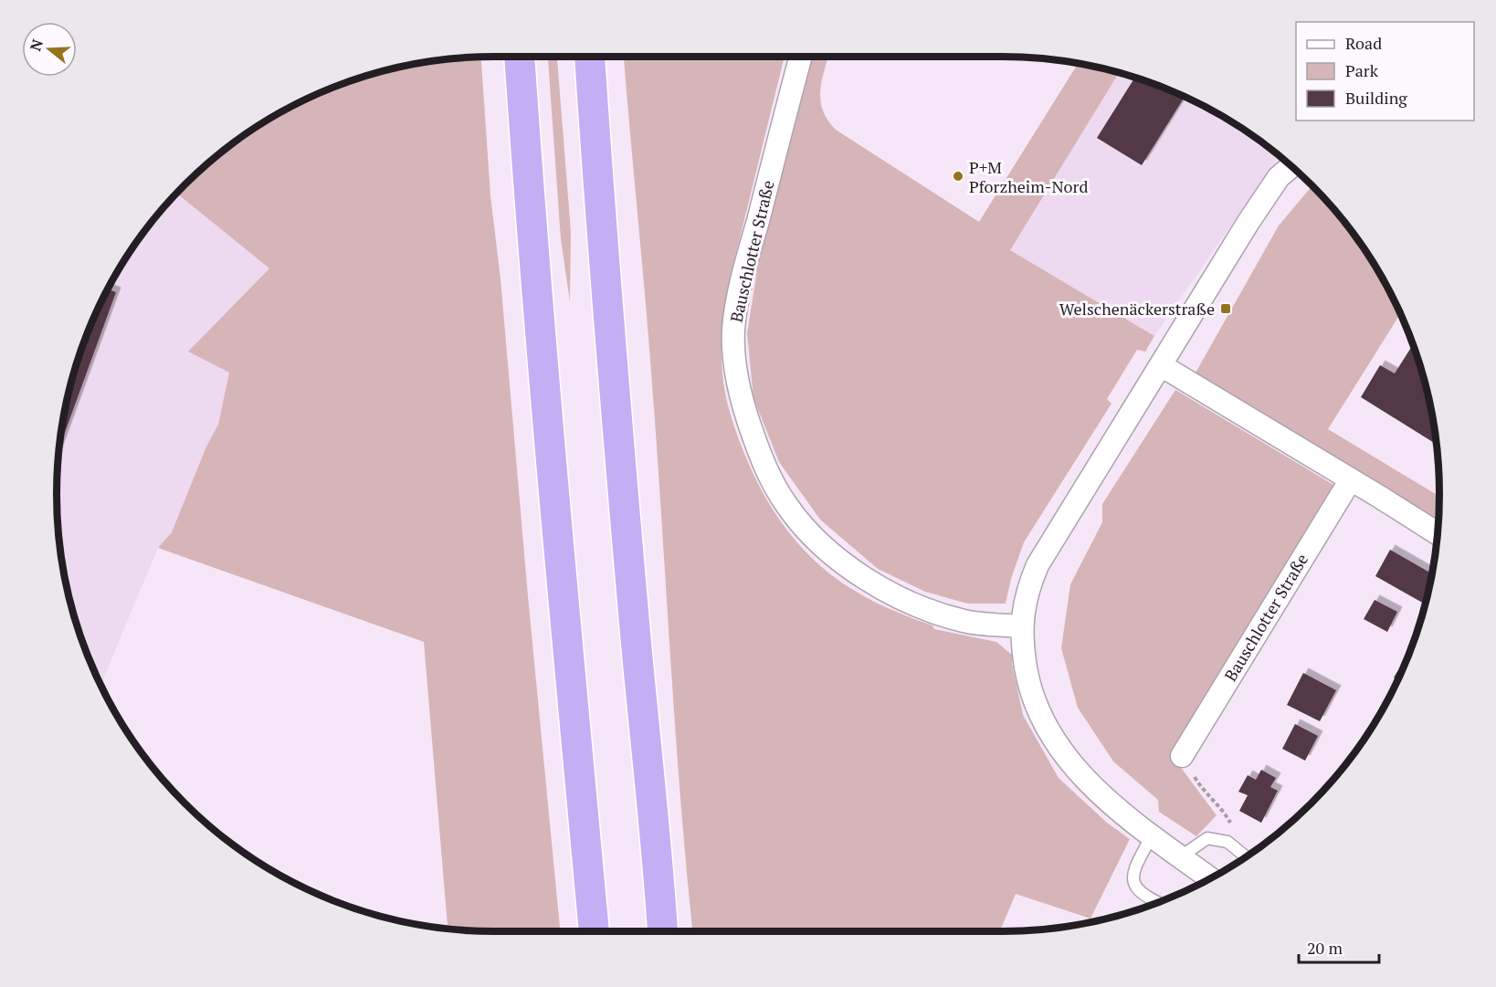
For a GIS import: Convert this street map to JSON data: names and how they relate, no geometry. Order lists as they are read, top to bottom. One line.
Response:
{"streets":{"street":["Bauschlotter Straße"]},"places":{"other":["P+M Pforzheim-Nord"],"transit":["Welschenäckerstraße"]},"legend":["Road","Park","Building"],"scale_bar":"20 m","north":"left"}
